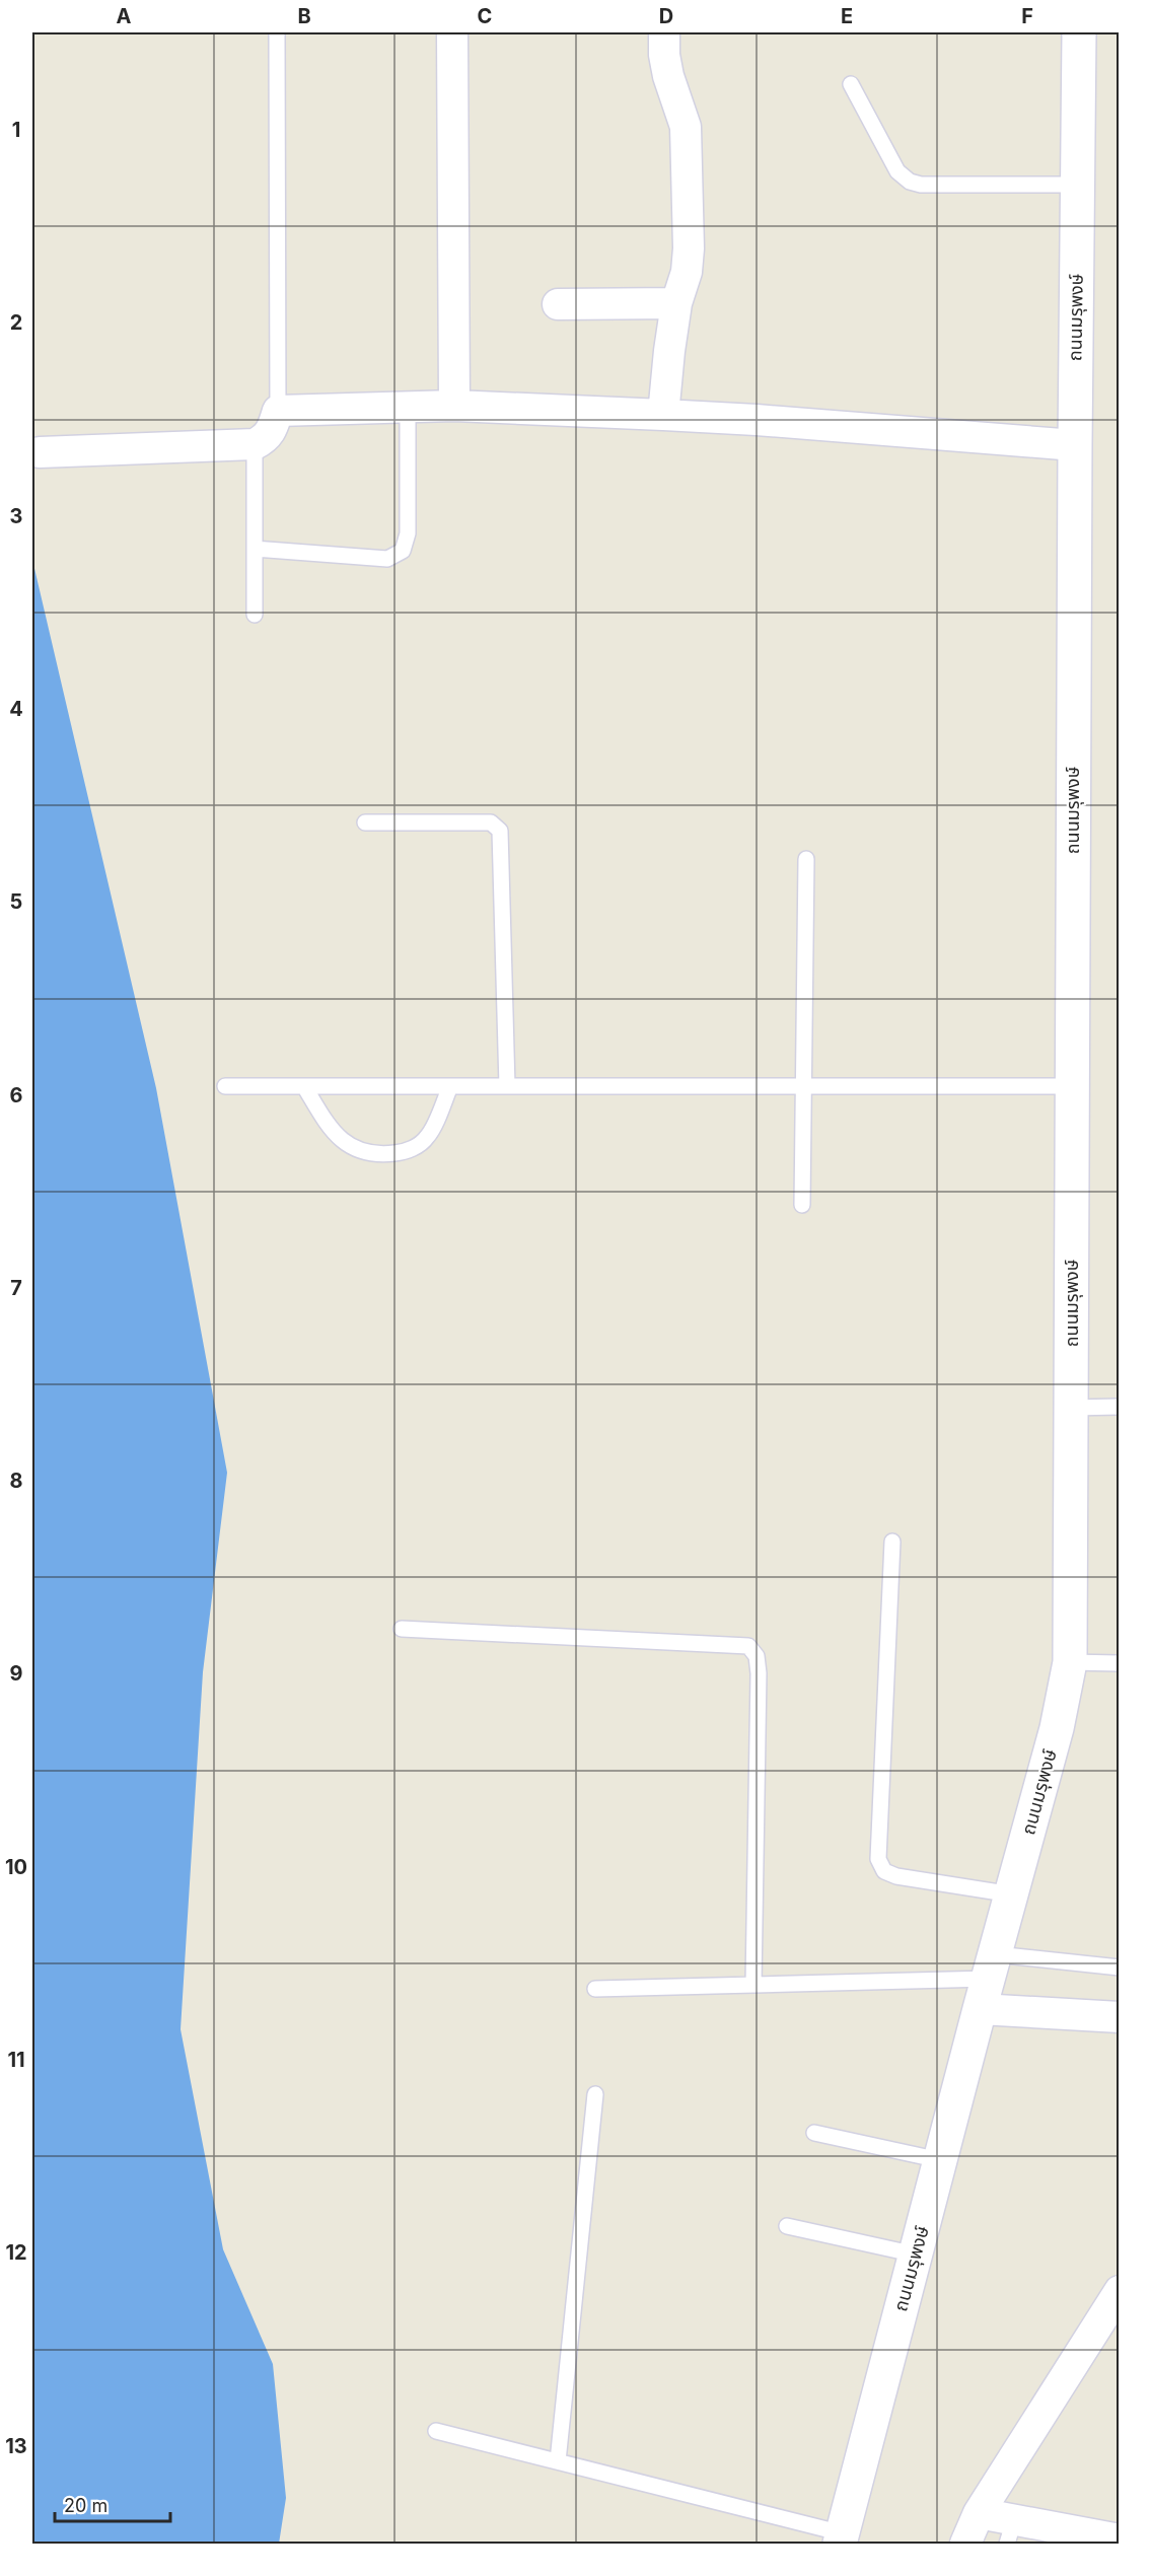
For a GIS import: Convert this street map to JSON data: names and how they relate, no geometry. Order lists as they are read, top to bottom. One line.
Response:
{"streets":{"main road":["ถนนมรุพงษ์"]},"scale_bar":"20 m","grid":{"columns":["A","B","C","D","E","F"],"rows":["1","2","3","4","5","6","7","8","9","10","11","12","13"]}}
